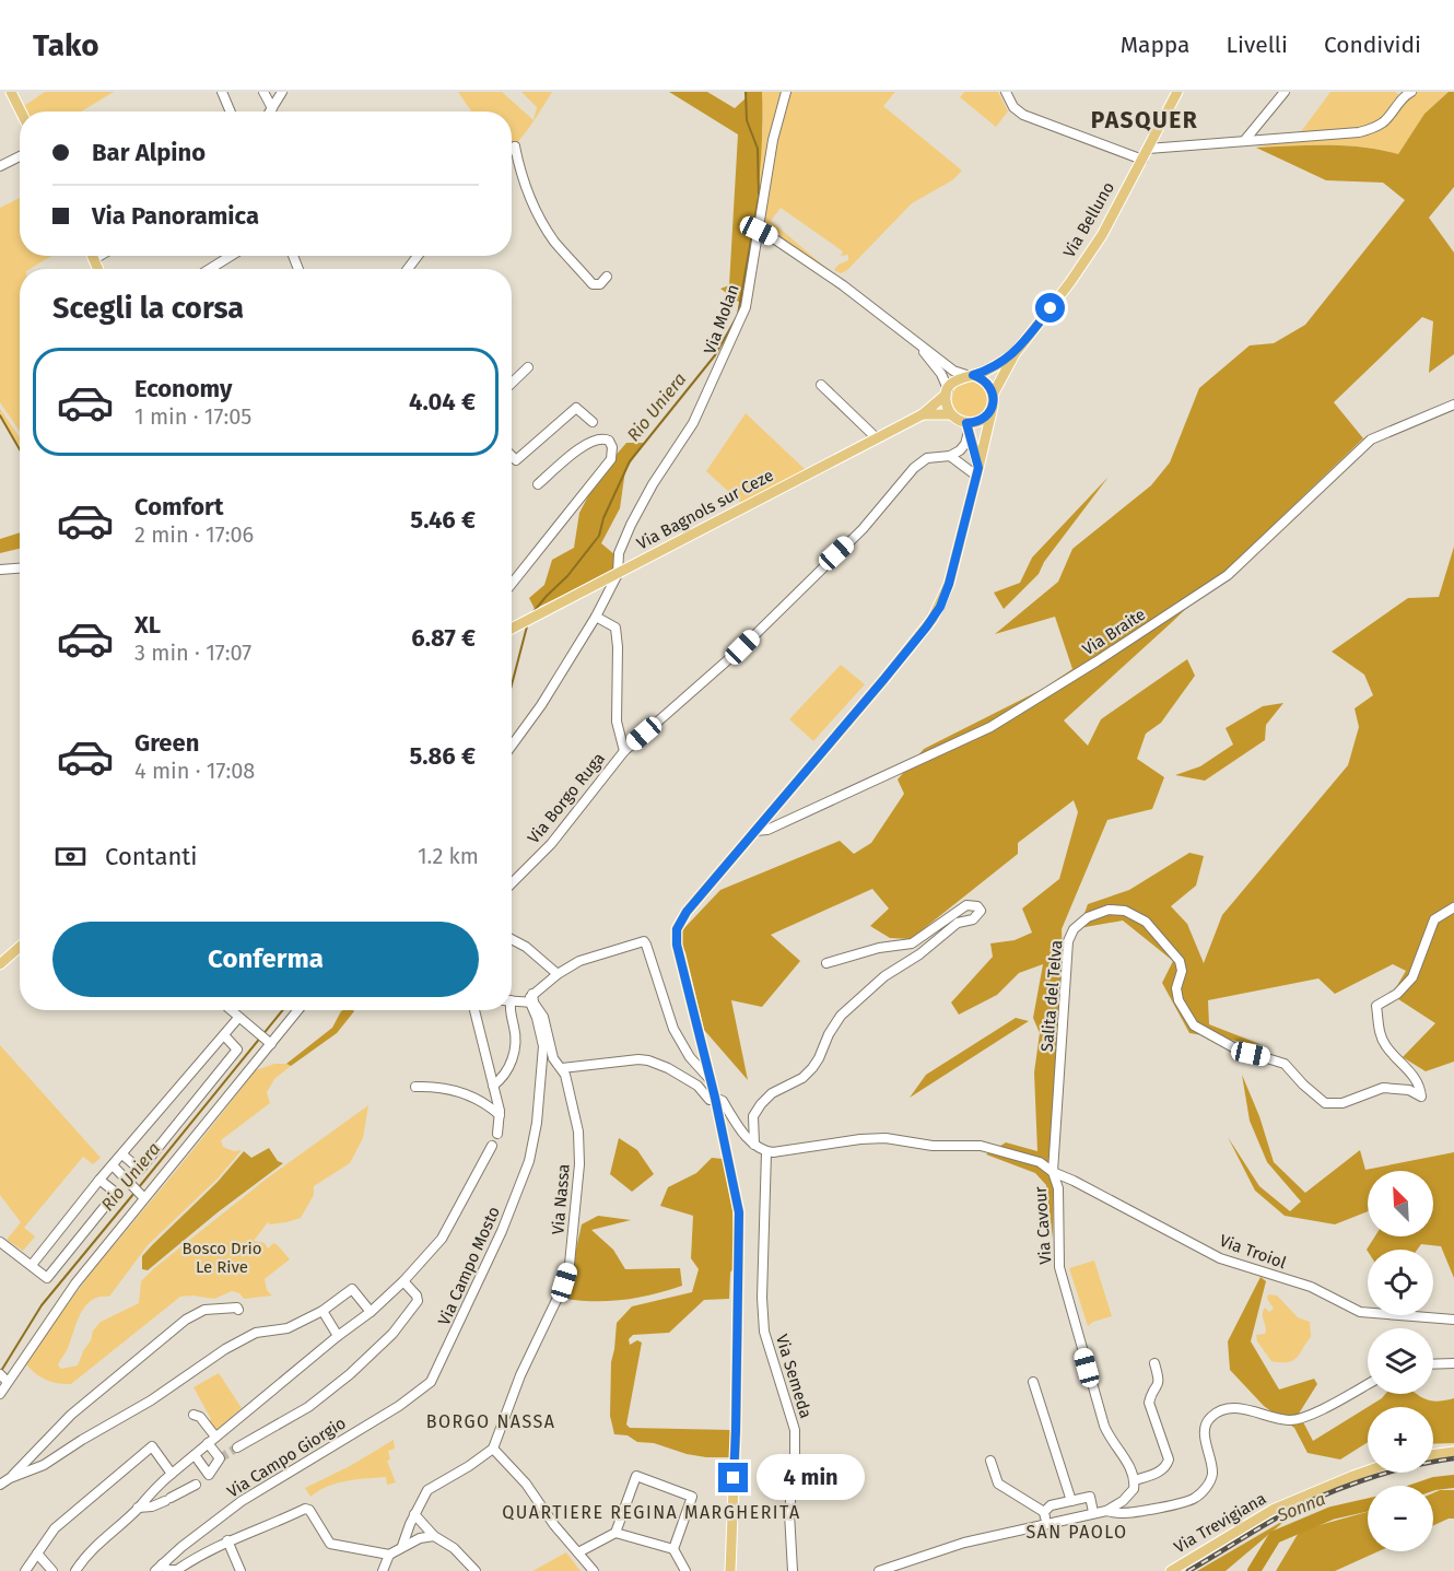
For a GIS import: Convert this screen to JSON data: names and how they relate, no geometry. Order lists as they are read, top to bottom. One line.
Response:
{"streets":{"main road":["Via Belluno","Via Bagnols sur Ceze","Via Trevigiana"],"street":["Via Molan","Via Braite","Via Borgo Ruga","Salita del Telva","Via Nassa","Via Cavour","Via Troiol","Via Campo Mosto","Via Semeda","Via Campo Giorgio"]},"crossings":[["Via Belluno","Via Bagnols sur Ceze"],["Via Belluno","Via Braite"],["Via Molan","Via Bagnols sur Ceze"],["Salita del Telva","Via Cavour"],["Salita del Telva","Via Troiol"],["Via Nassa","Via Campo Mosto"],["Via Cavour","Via Troiol"],["Via Troiol","Via Semeda"],["Via Campo Mosto","Via Campo Giorgio"]],"districts":["PASQUER","BORGO NASSA","QUARTIERE REGINA MARGHERITA","SAN PAOLO"],"water":["Rio Uniera","Sonna"],"parks":["Bosco Drio Le Rive"],"north":"top left","page":{"header":"Tako","nav":["Mappa","Livelli","Condividi"],"banner":["Bar Alpino","Via Panoramica"],"heading":"Scegli la corsa","list":[{"name":"Economy","note":"1 min · 17:05","value":"4.04 €"},{"name":"Comfort","note":"2 min · 17:06","value":"5.46 €"},{"name":"XL","note":"3 min · 17:07","value":"6.87 €"},{"name":"Green","note":"4 min · 17:08","value":"5.86 €"}],"pay":["Contanti","1.2 km"],"buttons":"Conferma","map_buttons":["+","−"],"bubble":"4 min"}}
